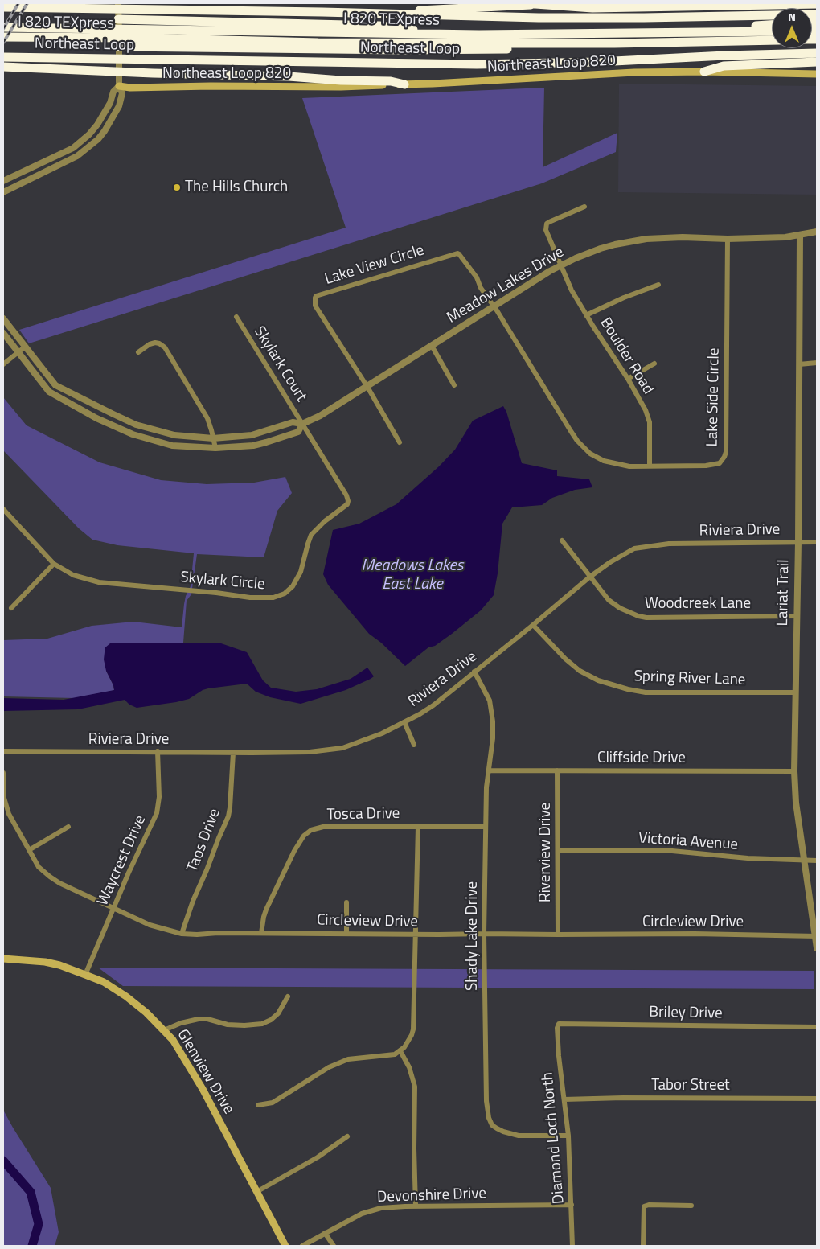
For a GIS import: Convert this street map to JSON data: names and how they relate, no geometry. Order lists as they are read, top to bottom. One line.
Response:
{"streets":{"highway":["I 820 TEXpress","Northeast Loop"],"main road":["Northeast Loop 820","Glenview Drive"],"street":["Lake View Circle","Meadow Lakes Drive","Boulder Road","Skylark Court","Lake Side Circle","Riviera Drive","Skylark Circle","Lariat Trail","Woodcreek Lane","Spring River Lane","Cliffside Drive","Tosca Drive","Taos Drive","Victoria Avenue","Riverview Drive","Waycrest Drive","Circleview Drive","Shady Lake Drive","Briley Drive","Tabor Street","Diamond Loch North","Devonshire Drive"]},"crossings":[["Lake View Circle","Meadow Lakes Drive"],["Lake View Circle","Lake Side Circle"],["Meadow Lakes Drive","Boulder Road"],["Meadow Lakes Drive","Skylark Court"],["Meadow Lakes Drive","Lake Side Circle"],["Meadow Lakes Drive","Skylark Circle"],["Meadow Lakes Drive","Lariat Trail"],["Boulder Road","Lake Side Circle"],["Skylark Court","Skylark Circle"],["Riviera Drive","Lariat Trail"],["Riviera Drive","Woodcreek Lane"],["Riviera Drive","Spring River Lane"],["Riviera Drive","Taos Drive"],["Riviera Drive","Waycrest Drive"],["Riviera Drive","Shady Lake Drive"],["Lariat Trail","Woodcreek Lane"],["Lariat Trail","Spring River Lane"],["Lariat Trail","Cliffside Drive"],["Lariat Trail","Victoria Avenue"],["Lariat Trail","Circleview Drive"],["Cliffside Drive","Riverview Drive"],["Cliffside Drive","Shady Lake Drive"],["Tosca Drive","Circleview Drive"],["Tosca Drive","Shady Lake Drive"],["Taos Drive","Circleview Drive"],["Victoria Avenue","Riverview Drive"],["Riverview Drive","Circleview Drive"],["Waycrest Drive","Circleview Drive"],["Waycrest Drive","Glenview Drive"],["Circleview Drive","Shady Lake Drive"],["Shady Lake Drive","Diamond Loch North"],["Briley Drive","Diamond Loch North"],["Tabor Street","Diamond Loch North"],["Diamond Loch North","Devonshire Drive"]],"water":["Meadows Lakes East Lake"],"places":["The Hills Church"],"north":"top"}
